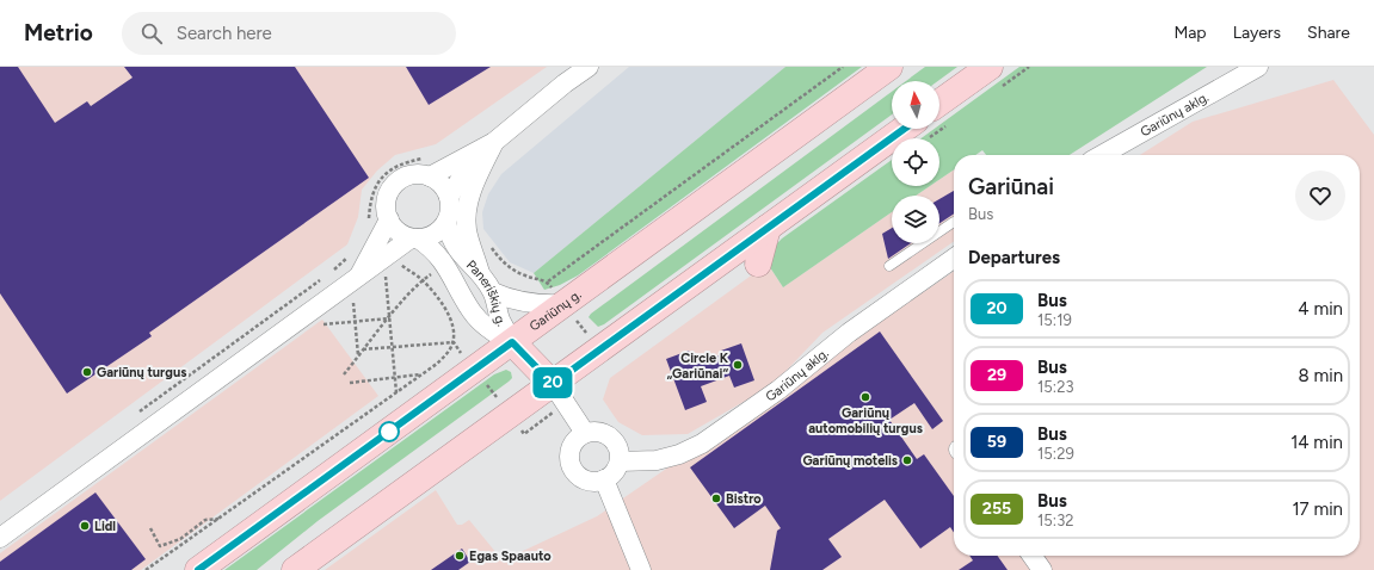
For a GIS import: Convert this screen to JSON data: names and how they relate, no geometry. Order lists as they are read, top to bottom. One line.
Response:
{"streets":{"highway":["Gariūnų g."],"street":["Gariūnų aklg.","Paneriškių g."]},"crossings":[["Paneriškių g.","Gariūnų g."]],"places":["Circle K „Gariūnai“","Gariūnų turgus","Gariūnų automobilių turgus","Gariūnų motelis","Bistro","Lidl","Egas Spaauto"],"lines":["bus line 20"],"north":"top","page":{"header":"Metrio","search":"Search here","nav":["Map","Layers","Share"],"on_map":"20","heading":[["Gariūnai","Bus"],"Departures"],"list":[{"mark":"20","name":"Bus","note":"15:19","value":"4 min"},{"mark":"29","name":"Bus","note":"15:23","value":"8 min"},{"mark":"59","name":"Bus","note":"15:29","value":"14 min"},{"mark":"255","name":"Bus","note":"15:32","value":"17 min"}]}}
